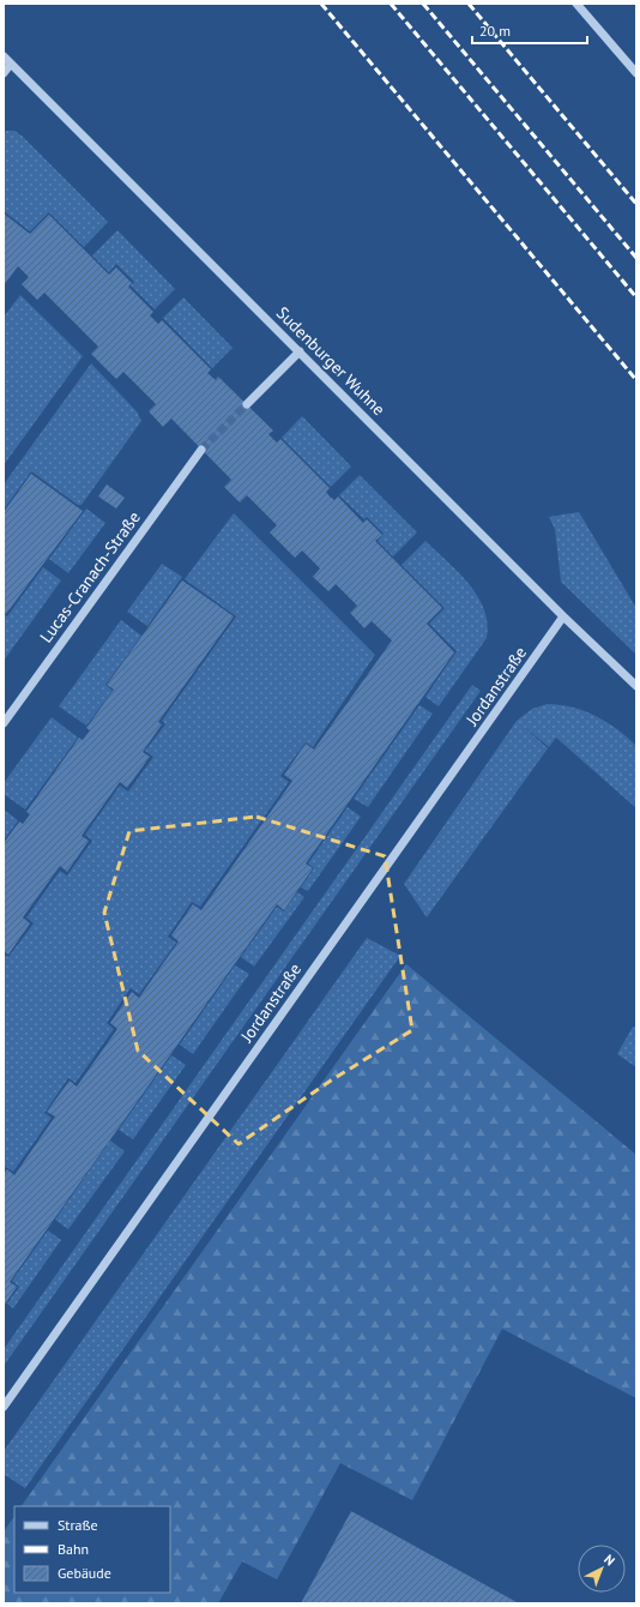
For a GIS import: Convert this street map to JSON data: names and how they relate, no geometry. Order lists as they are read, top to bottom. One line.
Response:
{"streets":{"street":["Sudenburger Wuhne","Lucas-Cranach-Straße","Jordanstraße"]},"crossings":[["Sudenburger Wuhne","Jordanstraße"]],"legend":["Straße","Bahn","Gebäude"],"scale_bar":"20 m","north":"top right"}
